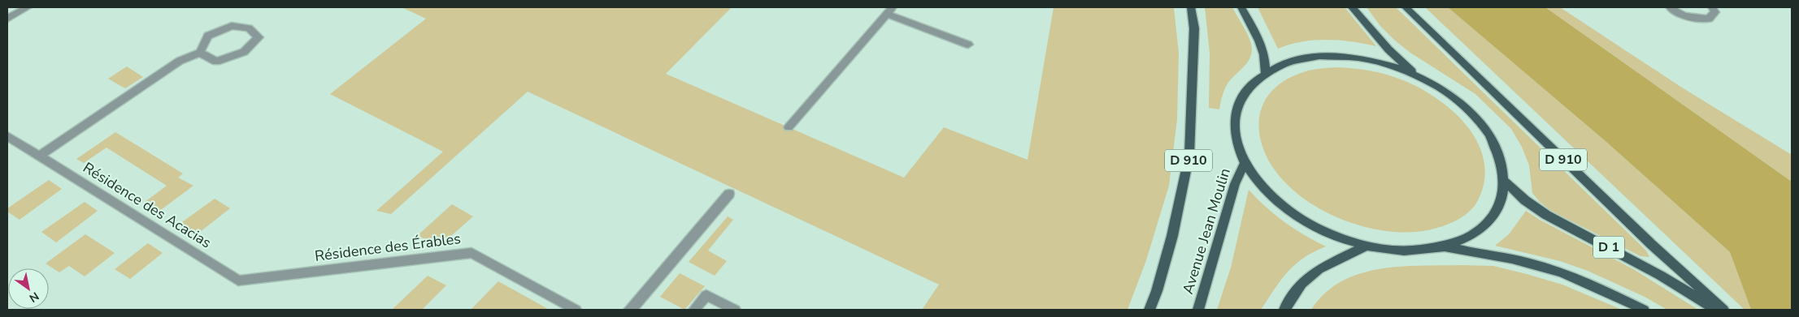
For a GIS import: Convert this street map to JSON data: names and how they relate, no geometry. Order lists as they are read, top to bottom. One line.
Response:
{"streets":{"main road":["D 910","Avenue Jean Moulin","D 1"],"street":["Résidence des Acacias","Résidence des Érables"]},"crossings":[["Résidence des Acacias","Résidence des Érables"]],"north":"bottom right"}
